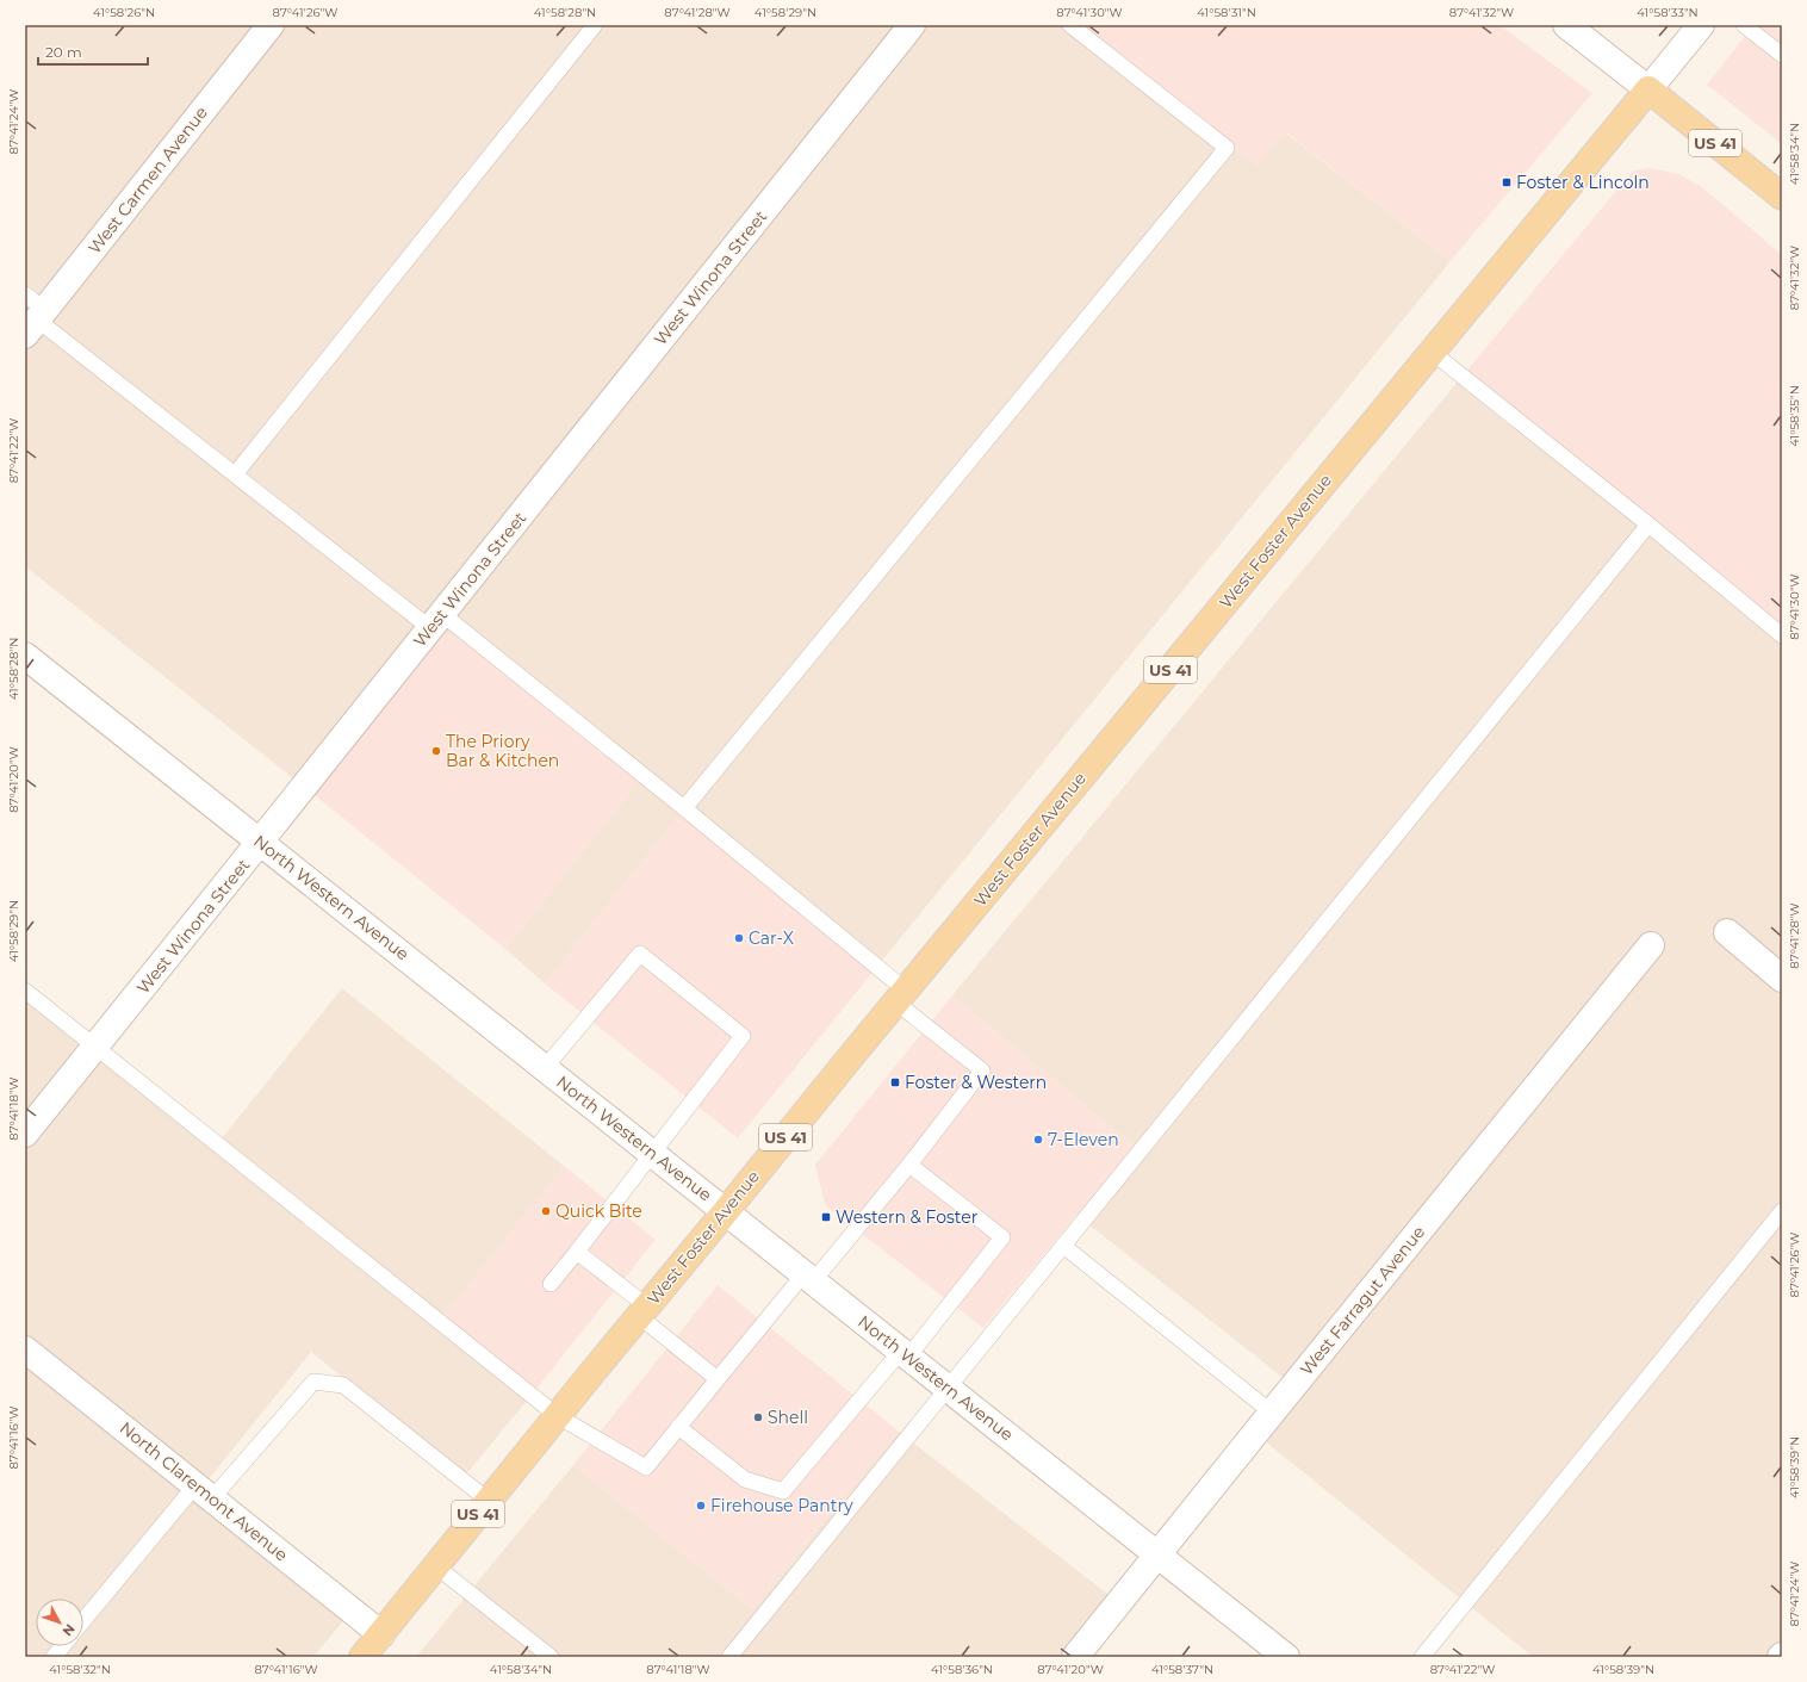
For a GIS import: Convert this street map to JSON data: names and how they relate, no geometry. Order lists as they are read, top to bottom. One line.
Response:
{"streets":{"main road":["US 41","West Foster Avenue"],"street":["West Carmen Avenue","West Winona Street","North Western Avenue","West Farragut Avenue","North Claremont Avenue"]},"crossings":[["US 41","West Foster Avenue"],["West Winona Street","North Western Avenue"],["West Foster Avenue","North Western Avenue"],["West Foster Avenue","North Claremont Avenue"],["North Western Avenue","West Farragut Avenue"]],"places":{"transit":["Foster & Lincoln","Foster & Western","Western & Foster"],"other":["The Priory Bar & Kitchen","Car-X","7-Eleven","Quick Bite","Shell","Firehouse Pantry"]},"scale_bar":"20 m","north":"bottom right","coordinates":["41°58'26\"N","87°41'26\"W","41°58'28\"N","87°41'28\"W","41°58'29\"N","87°41'30\"W","41°58'31\"N","87°41'32\"W","41°58'33\"N","87°41'24\"W","41°58'34\"N","41°58'35\"N","87°41'22\"W","87°41'20\"W","87°41'18\"W","87°41'16\"W","41°58'39\"N","41°58'32\"N","41°58'36\"N","41°58'37\"N"]}
